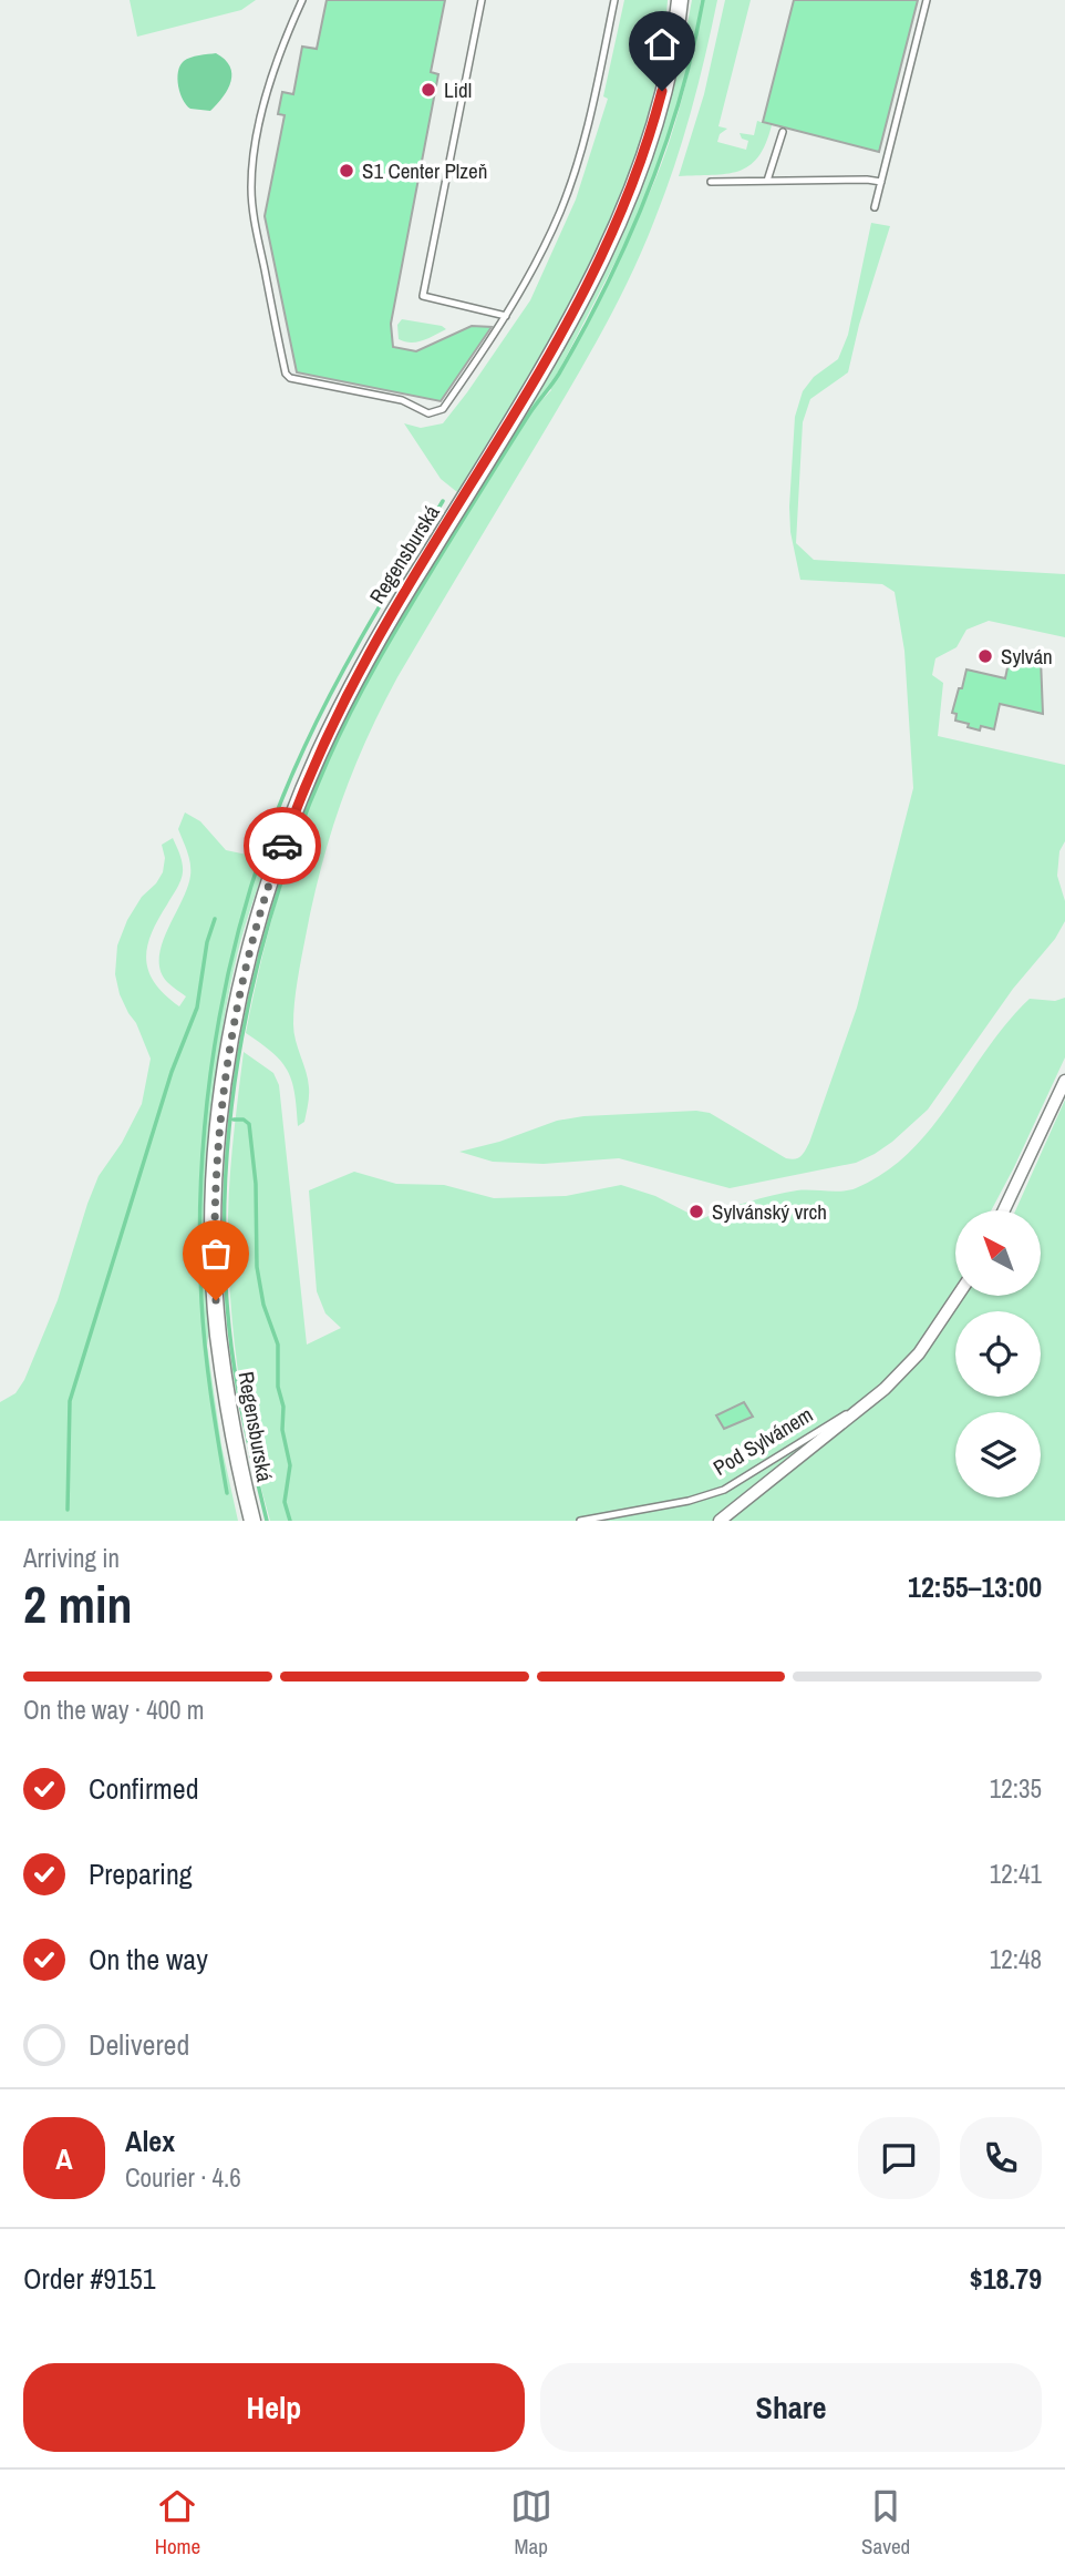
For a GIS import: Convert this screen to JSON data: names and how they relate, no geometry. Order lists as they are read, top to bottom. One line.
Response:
{"streets":{"main road":["Regensburská"],"street":["Pod Sylvánem"]},"places":["Lidl","S1 Center Plzeň","Sylván","Sylvánský vrch"],"north":"top left","page":{"heading":["2 min","Arriving in","12:55–13:00"],"panel":["Alex","Courier · 4.6","Order #9151","$18.79"],"bar":"On the way · 400 m","list":[["Confirmed","12:35"],["Preparing","12:41"],["On the way","12:48"],"Delivered"],"round":"A","buttons":["Help","Share"],"tabs":["Home","Map","Saved"]}}
